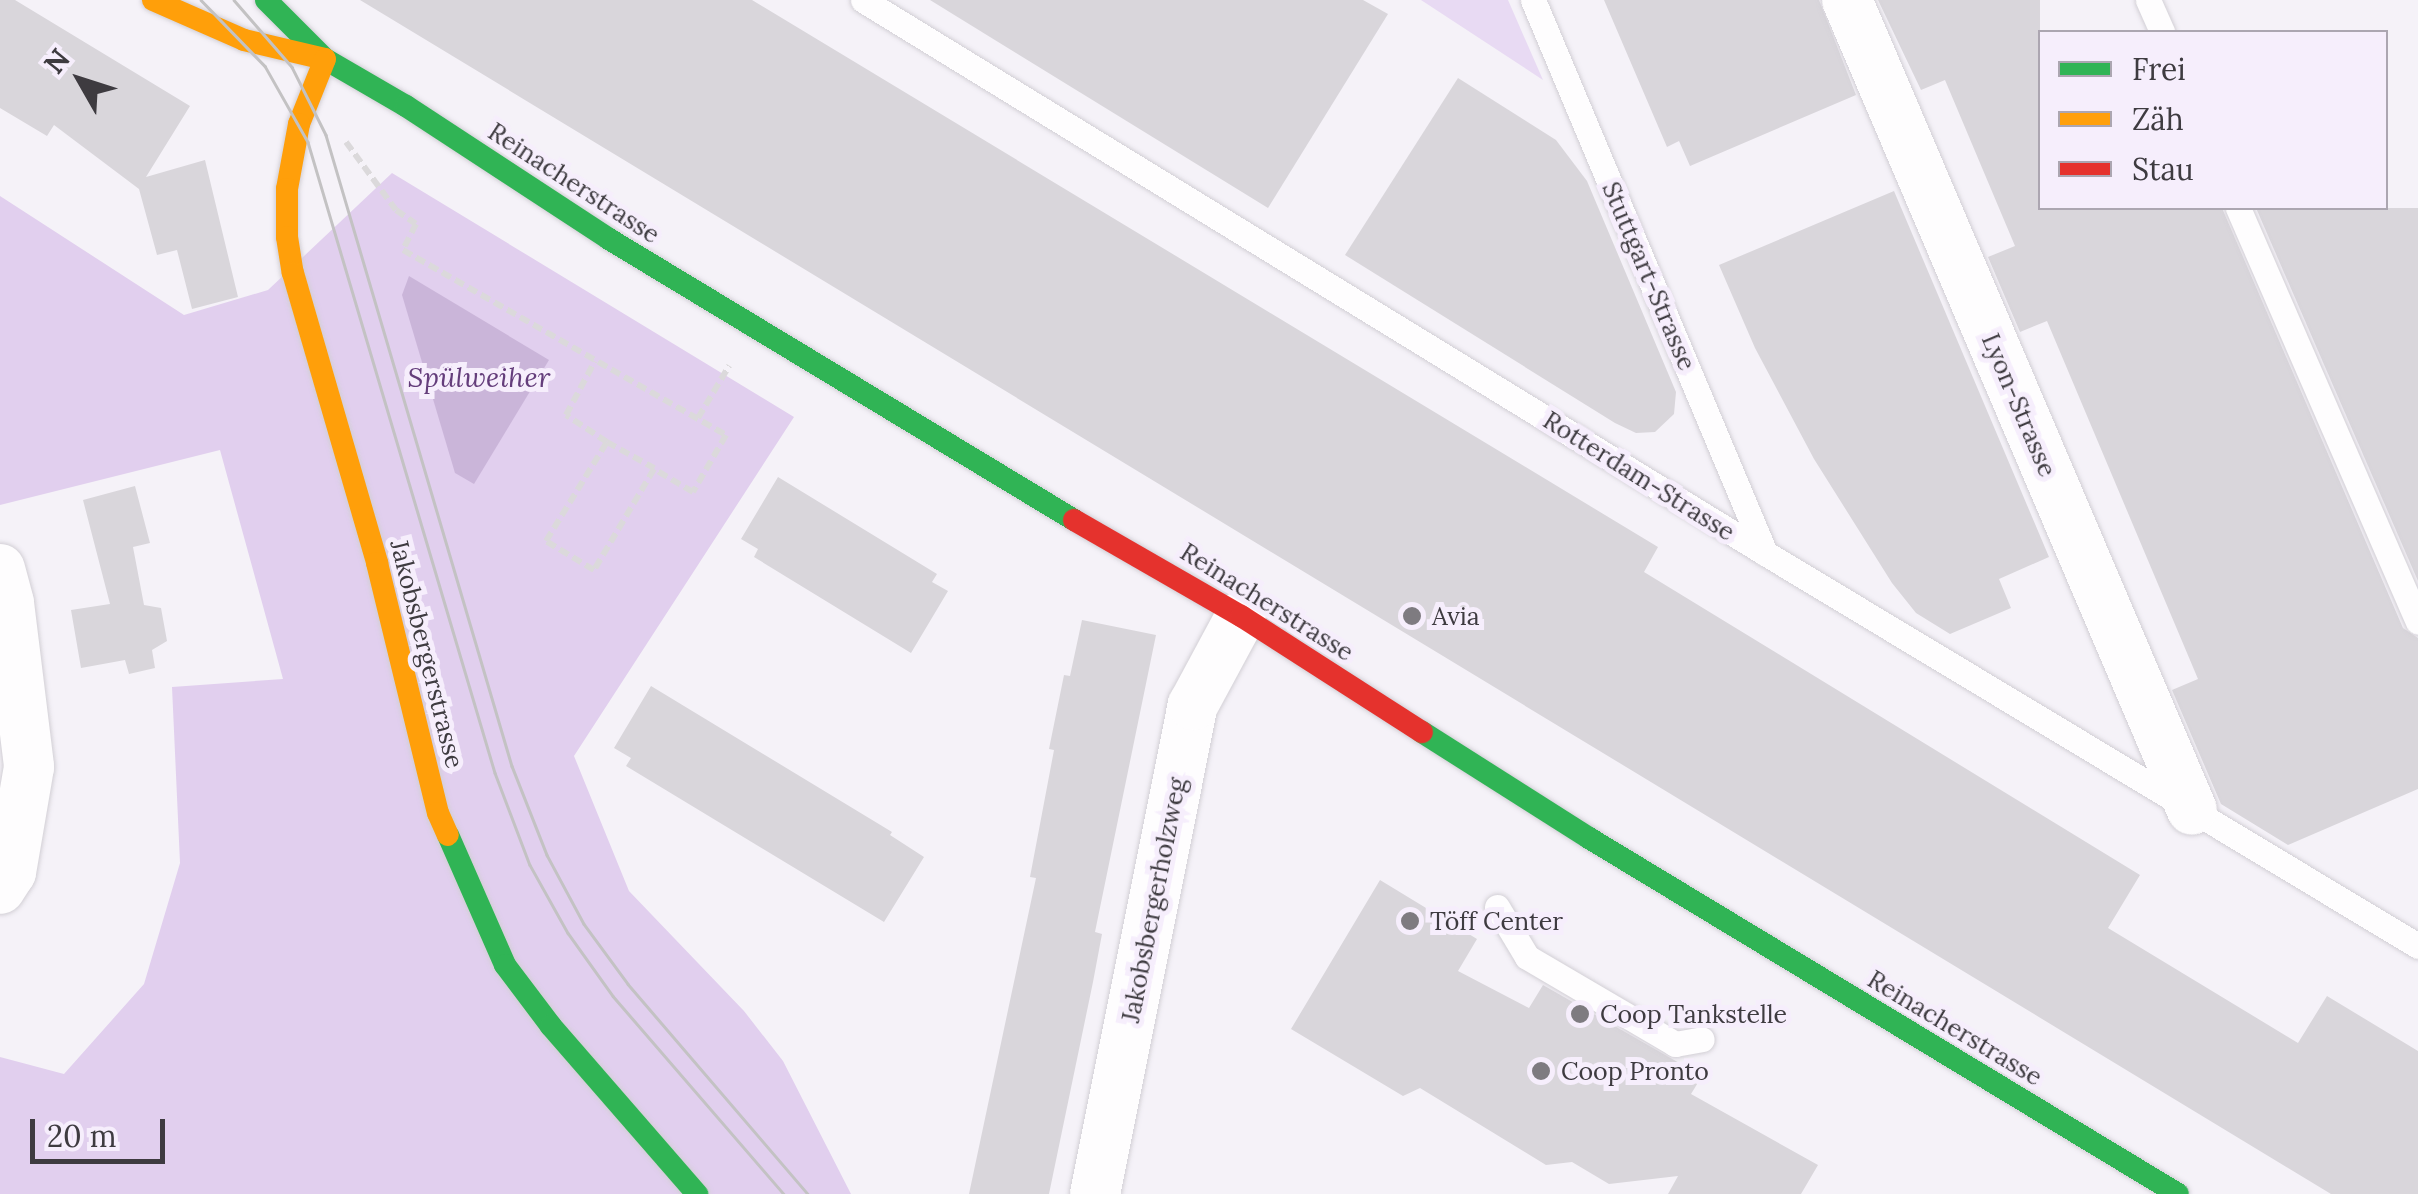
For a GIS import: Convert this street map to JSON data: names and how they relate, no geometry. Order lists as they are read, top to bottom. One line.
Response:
{"streets":{"main road":["Reinacherstrasse","Jakobsbergerstrasse"],"street":["Lyon-Strasse","Jakobsbergerholzweg"],"lane":["Stuttgart-Strasse","Rotterdam-Strasse"]},"crossings":[["Reinacherstrasse","Jakobsbergerstrasse"],["Reinacherstrasse","Jakobsbergerholzweg"],["Stuttgart-Strasse","Rotterdam-Strasse"],["Lyon-Strasse","Rotterdam-Strasse"]],"water":["Spülweiher"],"places":["Avia","Töff Center","Coop Tankstelle","Coop Pronto"],"legend":["Frei","Zäh","Stau"],"scale_bar":"20 m","north":"top left"}
